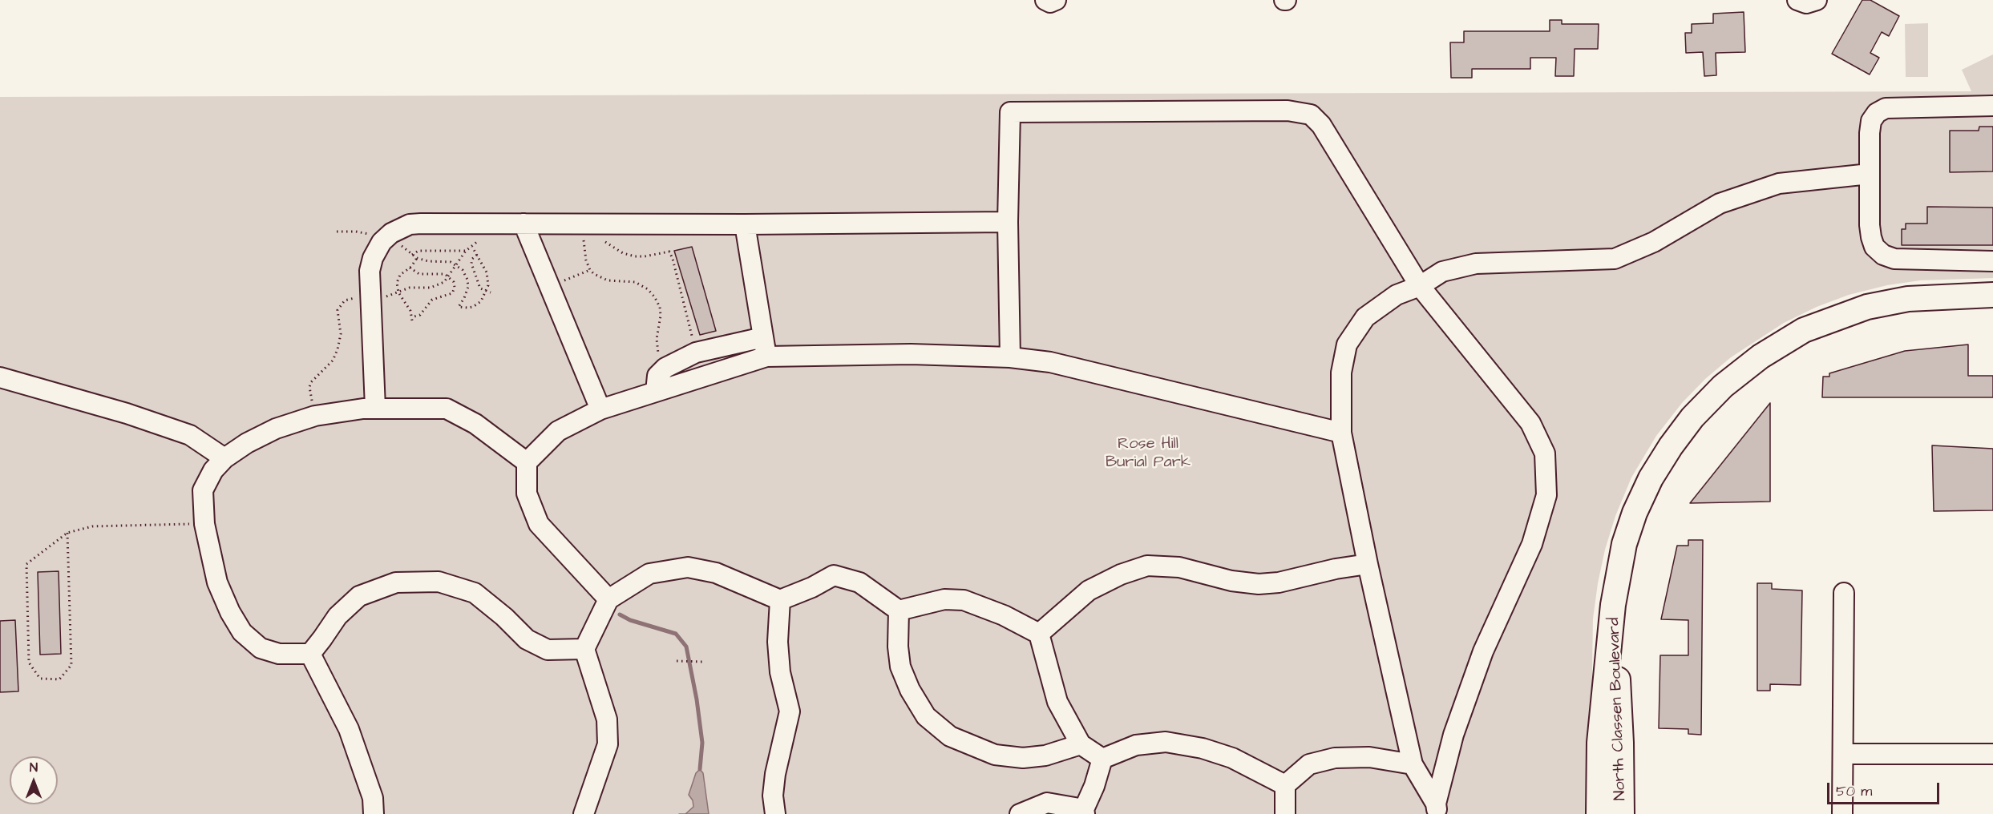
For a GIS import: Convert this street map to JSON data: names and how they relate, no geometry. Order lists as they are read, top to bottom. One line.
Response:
{"streets":{"main road":["North Classen Boulevard"]},"parks":["Rose Hill Burial Park"],"scale_bar":"50 m","north":"top"}
